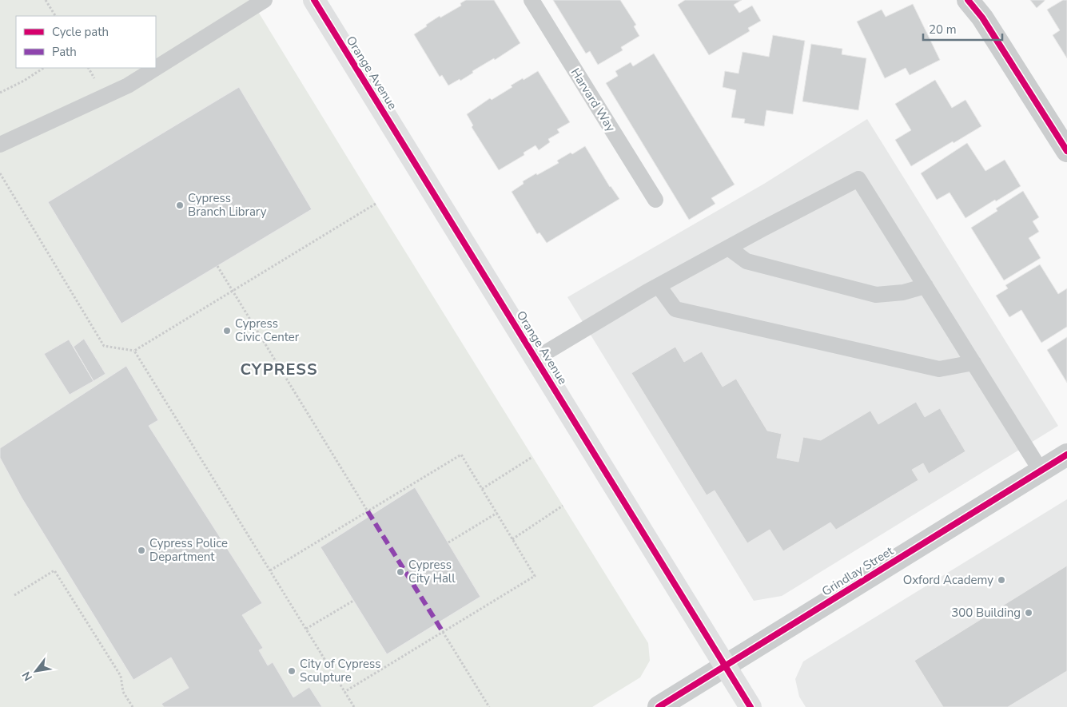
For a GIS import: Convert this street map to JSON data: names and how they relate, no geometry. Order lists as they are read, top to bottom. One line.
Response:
{"streets":{"main road":["Orange Avenue"],"street":["Grindlay Street"],"lane":["Harvard Way"]},"crossings":[["Orange Avenue","Grindlay Street"]],"districts":["CYPRESS"],"places":["Cypress Branch Library","Cypress Civic Center","Cypress Police Department","Cypress City Hall","Oxford Academy","300 Building","City of Cypress Sculpture"],"legend":["Cycle path","Path"],"scale_bar":"20 m","north":"bottom left"}
